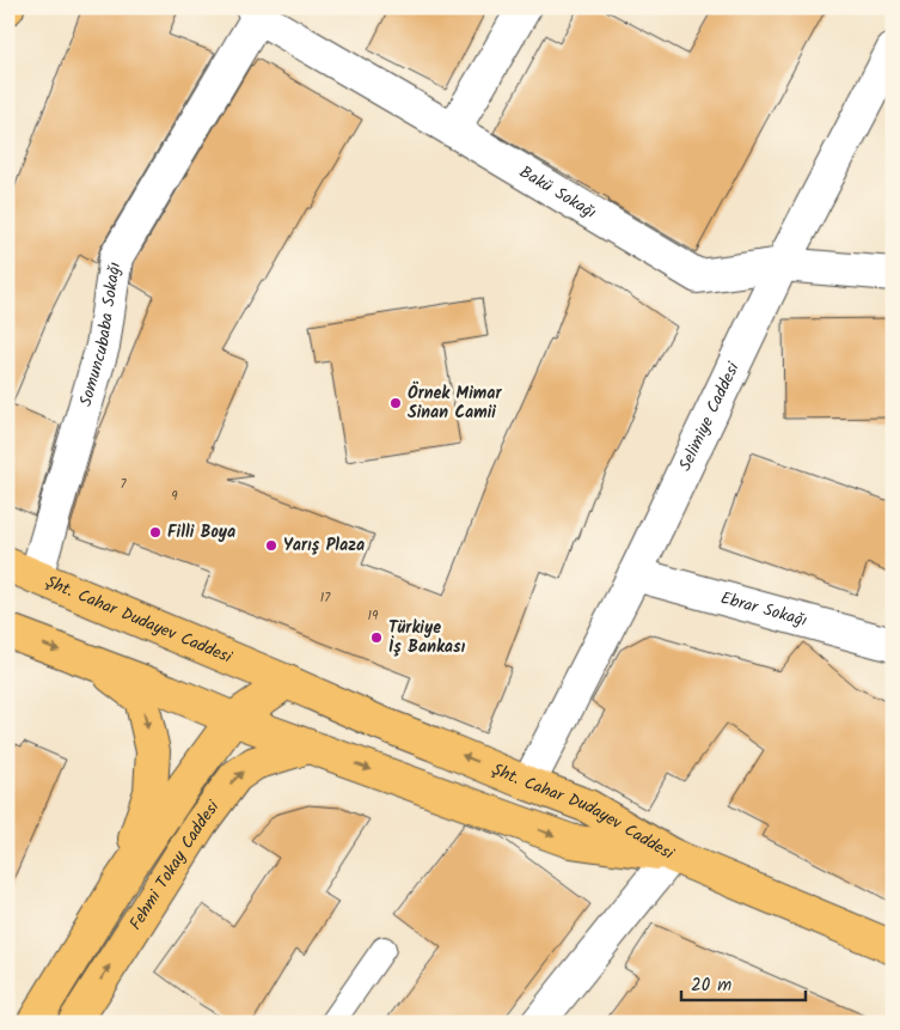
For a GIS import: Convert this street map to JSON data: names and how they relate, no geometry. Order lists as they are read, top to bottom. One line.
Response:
{"streets":{"main road":["Şht. Cahar Dudayev Caddesi","Fehmi Tokay Caddesi"],"street":["Bakü Sokağı","Somuncubaba Sokağı","Selimiye Caddesi","Ebrar Sokağı"]},"crossings":[["Bakü Sokağı","Somuncubaba Sokağı"],["Bakü Sokağı","Selimiye Caddesi"],["Somuncubaba Sokağı","Şht. Cahar Dudayev Caddesi"],["Selimiye Caddesi","Ebrar Sokağı"],["Selimiye Caddesi","Şht. Cahar Dudayev Caddesi"],["Şht. Cahar Dudayev Caddesi","Fehmi Tokay Caddesi"]],"places":["Örnek Mimar Sinan Camii","Filli Boya","Yarış Plaza","Türkiye İş Bankası"],"house_numbers":["7","9","17","19"],"scale_bar":"20 m"}
